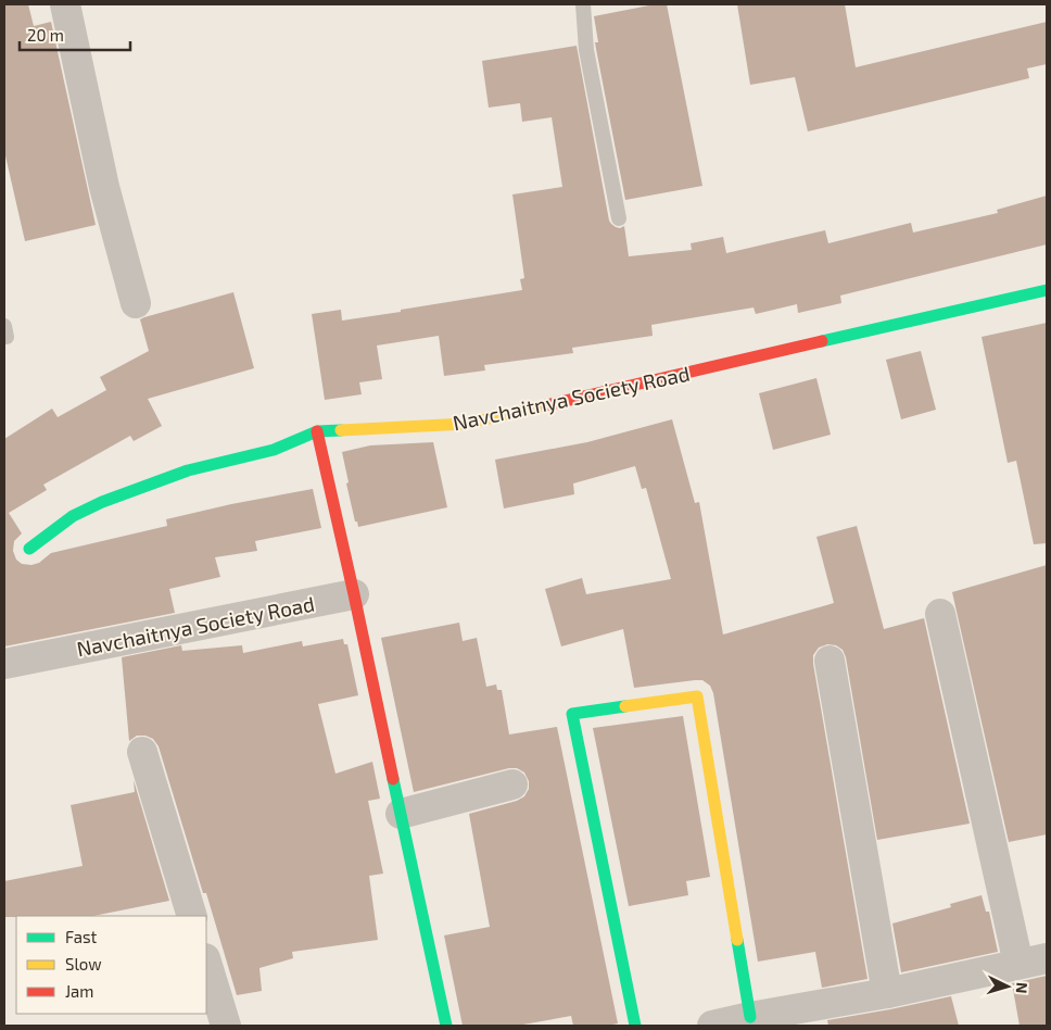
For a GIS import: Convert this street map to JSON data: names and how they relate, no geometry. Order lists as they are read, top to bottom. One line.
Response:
{"streets":{"street":["Navchaitnya Society Road"]},"legend":["Fast","Slow","Jam"],"scale_bar":"20 m","north":"right"}
